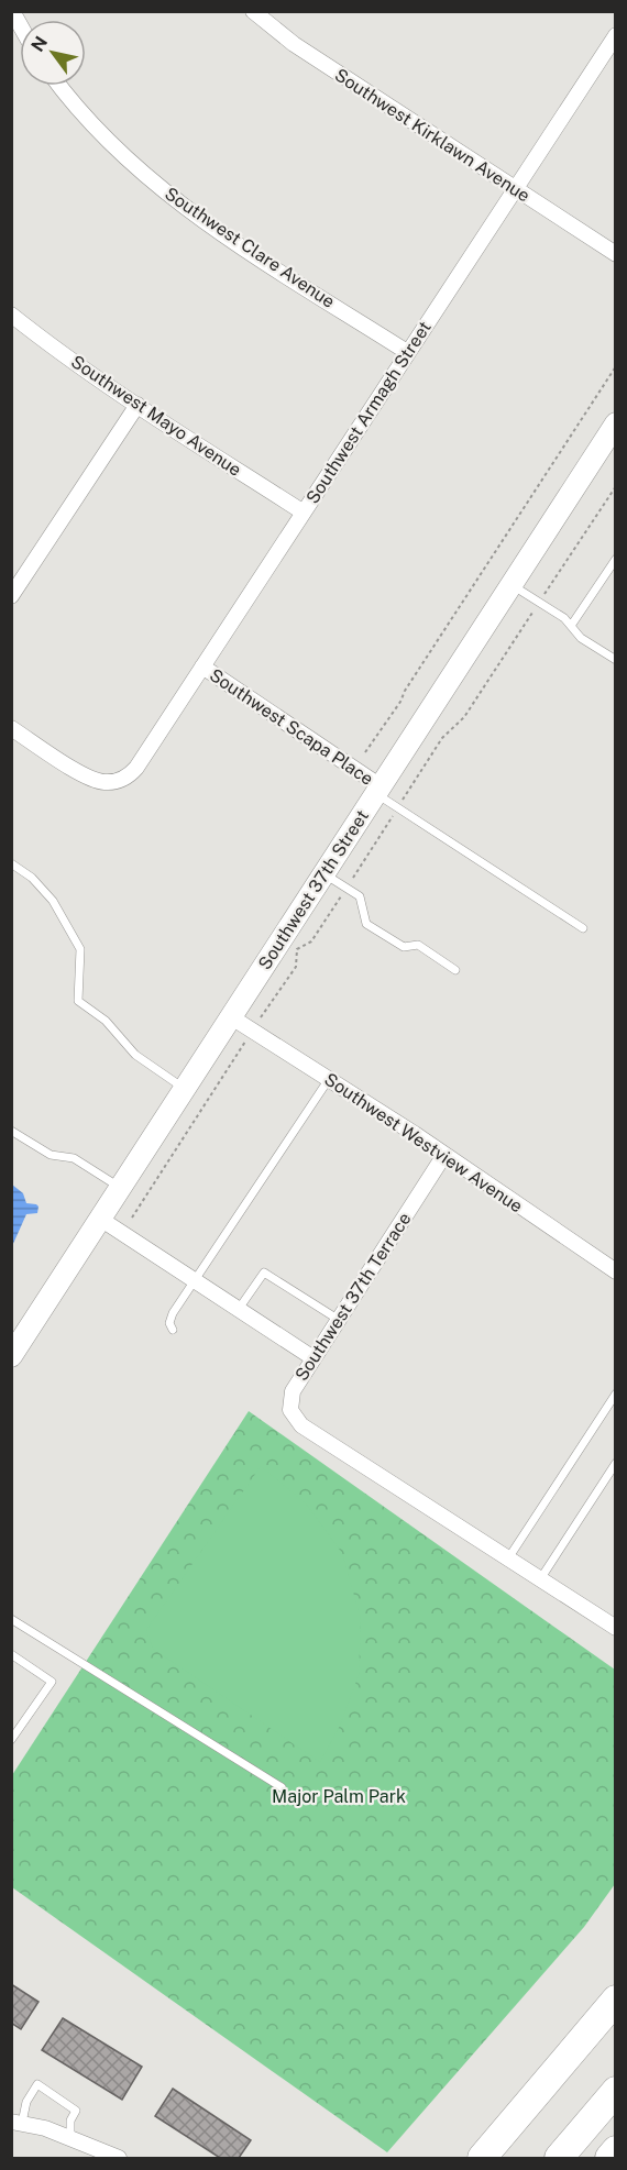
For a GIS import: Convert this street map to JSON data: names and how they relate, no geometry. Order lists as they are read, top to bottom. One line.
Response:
{"streets":{"main road":["Southwest 37th Street"],"street":["Southwest Kirklawn Avenue","Southwest Clare Avenue","Southwest Armagh Street","Southwest Mayo Avenue","Southwest Scapa Place","Southwest Westview Avenue","Southwest 37th Terrace"]},"crossings":[["Southwest Kirklawn Avenue","Southwest Armagh Street"],["Southwest Clare Avenue","Southwest Armagh Street"],["Southwest Armagh Street","Southwest Mayo Avenue"],["Southwest Armagh Street","Southwest Scapa Place"],["Southwest Scapa Place","Southwest 37th Street"],["Southwest 37th Street","Southwest Westview Avenue"],["Southwest Westview Avenue","Southwest 37th Terrace"]],"parks":["Major Palm Park"],"north":"top left"}
